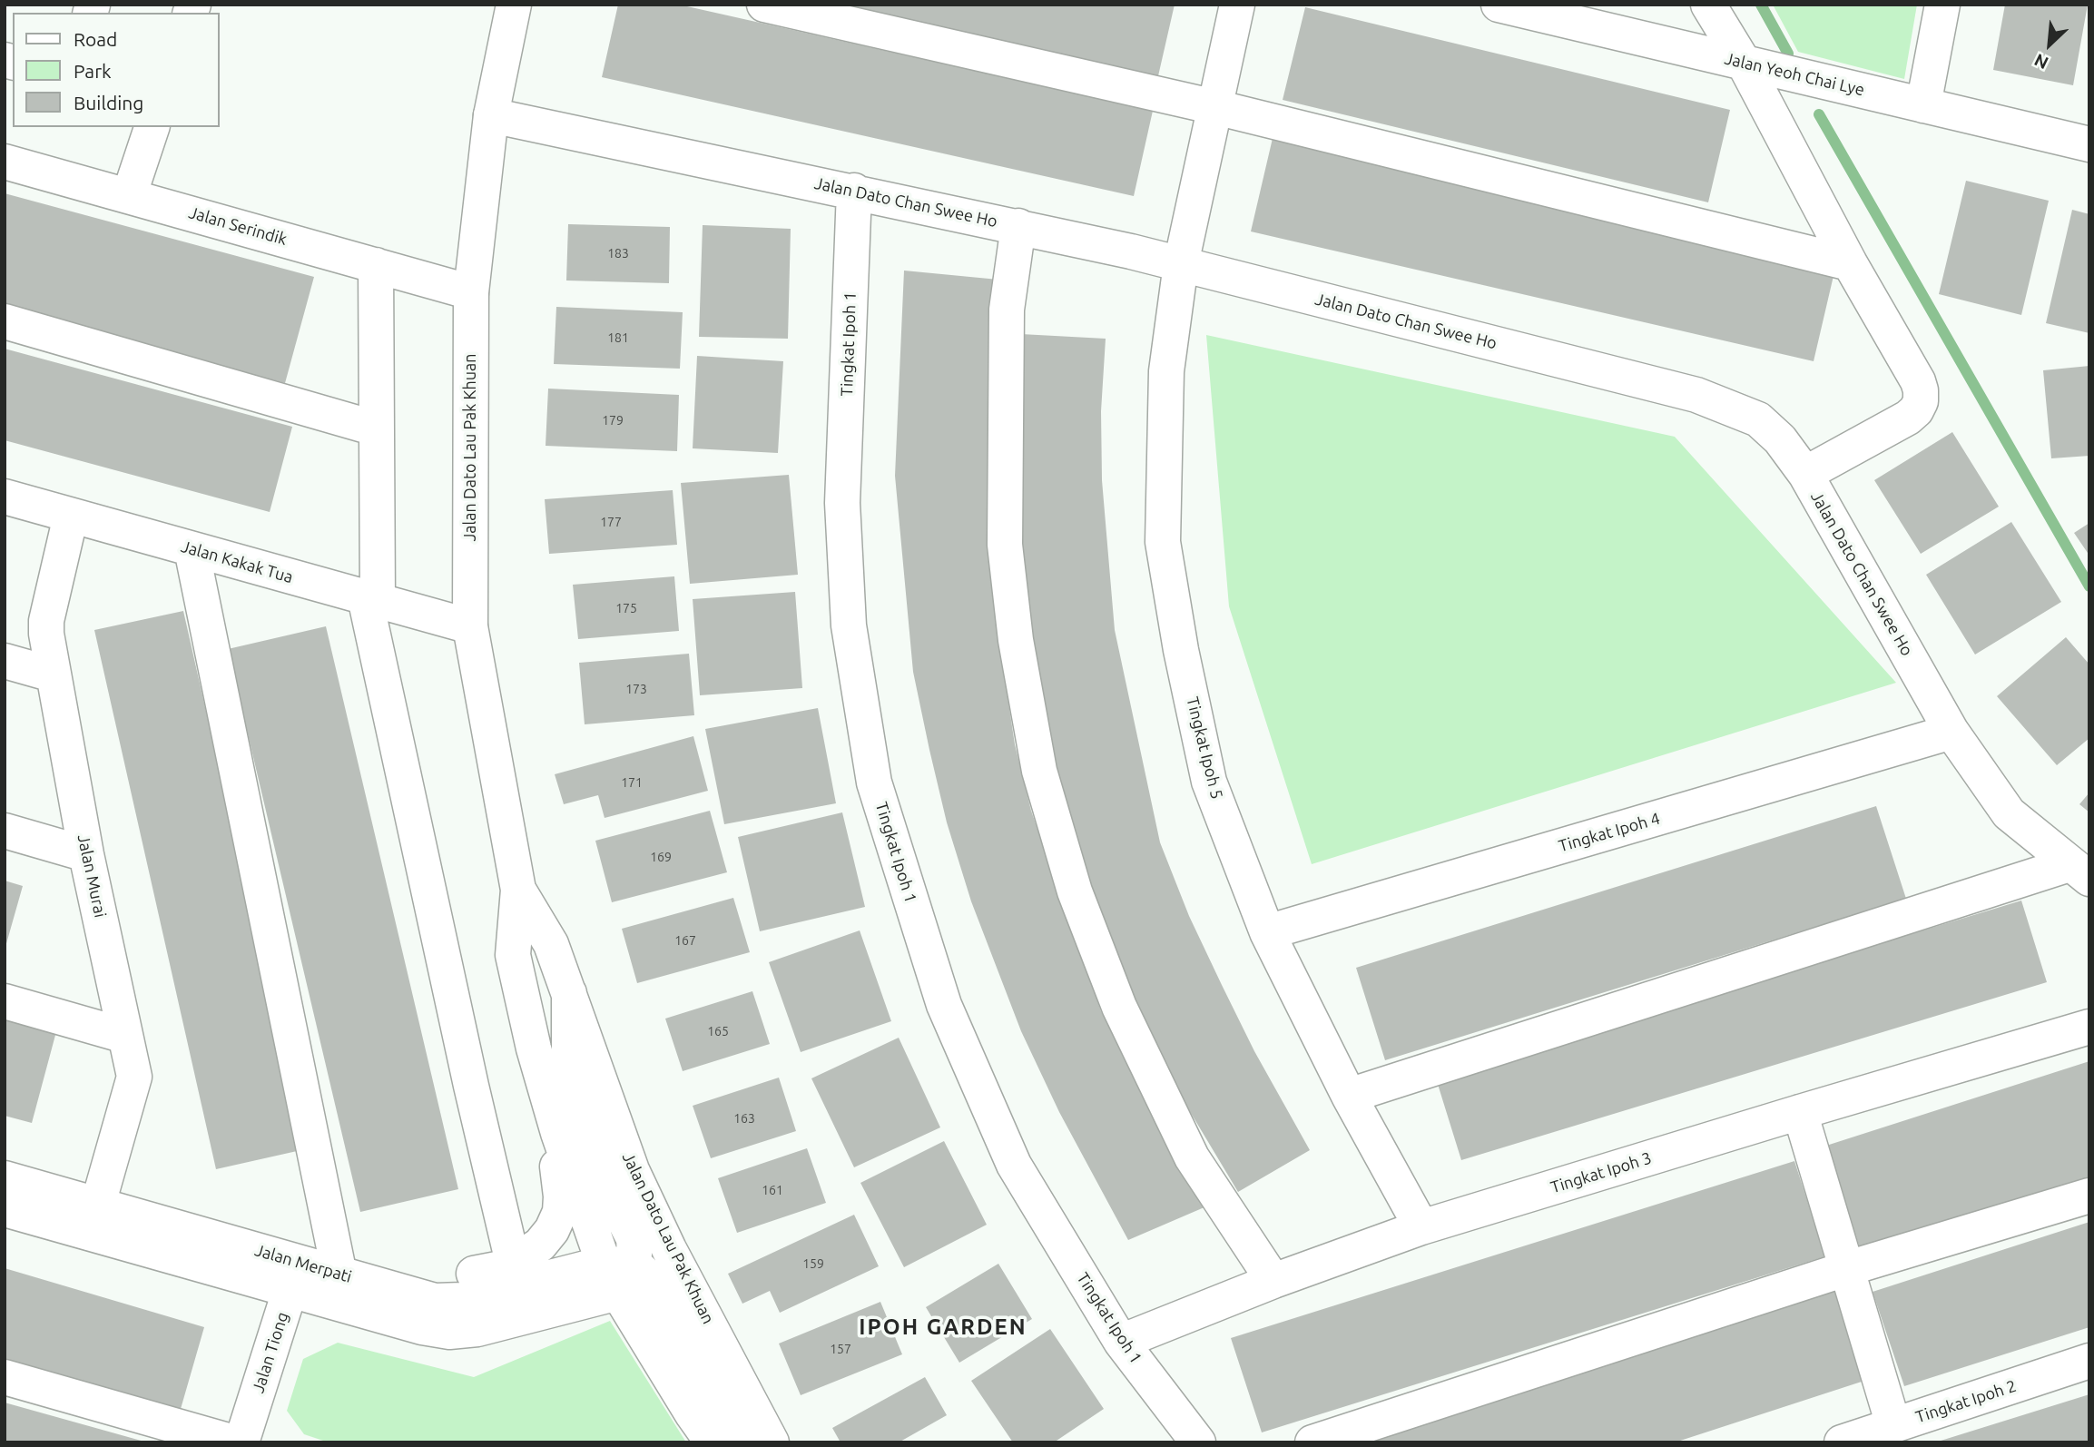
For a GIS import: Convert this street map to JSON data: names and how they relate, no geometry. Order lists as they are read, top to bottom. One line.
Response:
{"streets":{"street":["Jalan Yeoh Chai Lye","Jalan Dato Chan Swee Ho","Jalan Serindik","Tingkat Ipoh 1","Jalan Dato Lau Pak Khuan","Jalan Kakak Tua","Tingkat Ipoh 5","Tingkat Ipoh 4","Jalan Murai","Tingkat Ipoh 3","Jalan Merpati","Jalan Tiong","Tingkat Ipoh 2"]},"crossings":[["Jalan Dato Chan Swee Ho","Tingkat Ipoh 1"],["Jalan Dato Chan Swee Ho","Jalan Dato Lau Pak Khuan"],["Jalan Dato Chan Swee Ho","Tingkat Ipoh 5"],["Jalan Dato Chan Swee Ho","Tingkat Ipoh 4"],["Jalan Serindik","Jalan Dato Lau Pak Khuan"],["Tingkat Ipoh 1","Tingkat Ipoh 3"],["Jalan Dato Lau Pak Khuan","Jalan Kakak Tua"],["Jalan Dato Lau Pak Khuan","Jalan Merpati"],["Jalan Kakak Tua","Jalan Murai"],["Tingkat Ipoh 5","Tingkat Ipoh 4"],["Tingkat Ipoh 5","Tingkat Ipoh 3"],["Jalan Murai","Jalan Merpati"],["Jalan Merpati","Jalan Tiong"]],"districts":["IPOH GARDEN"],"house_numbers":["183","181","179","177","175","173","171","169","167","165","163","161","159","157"],"legend":["Road","Park","Building"],"north":"bottom left"}
